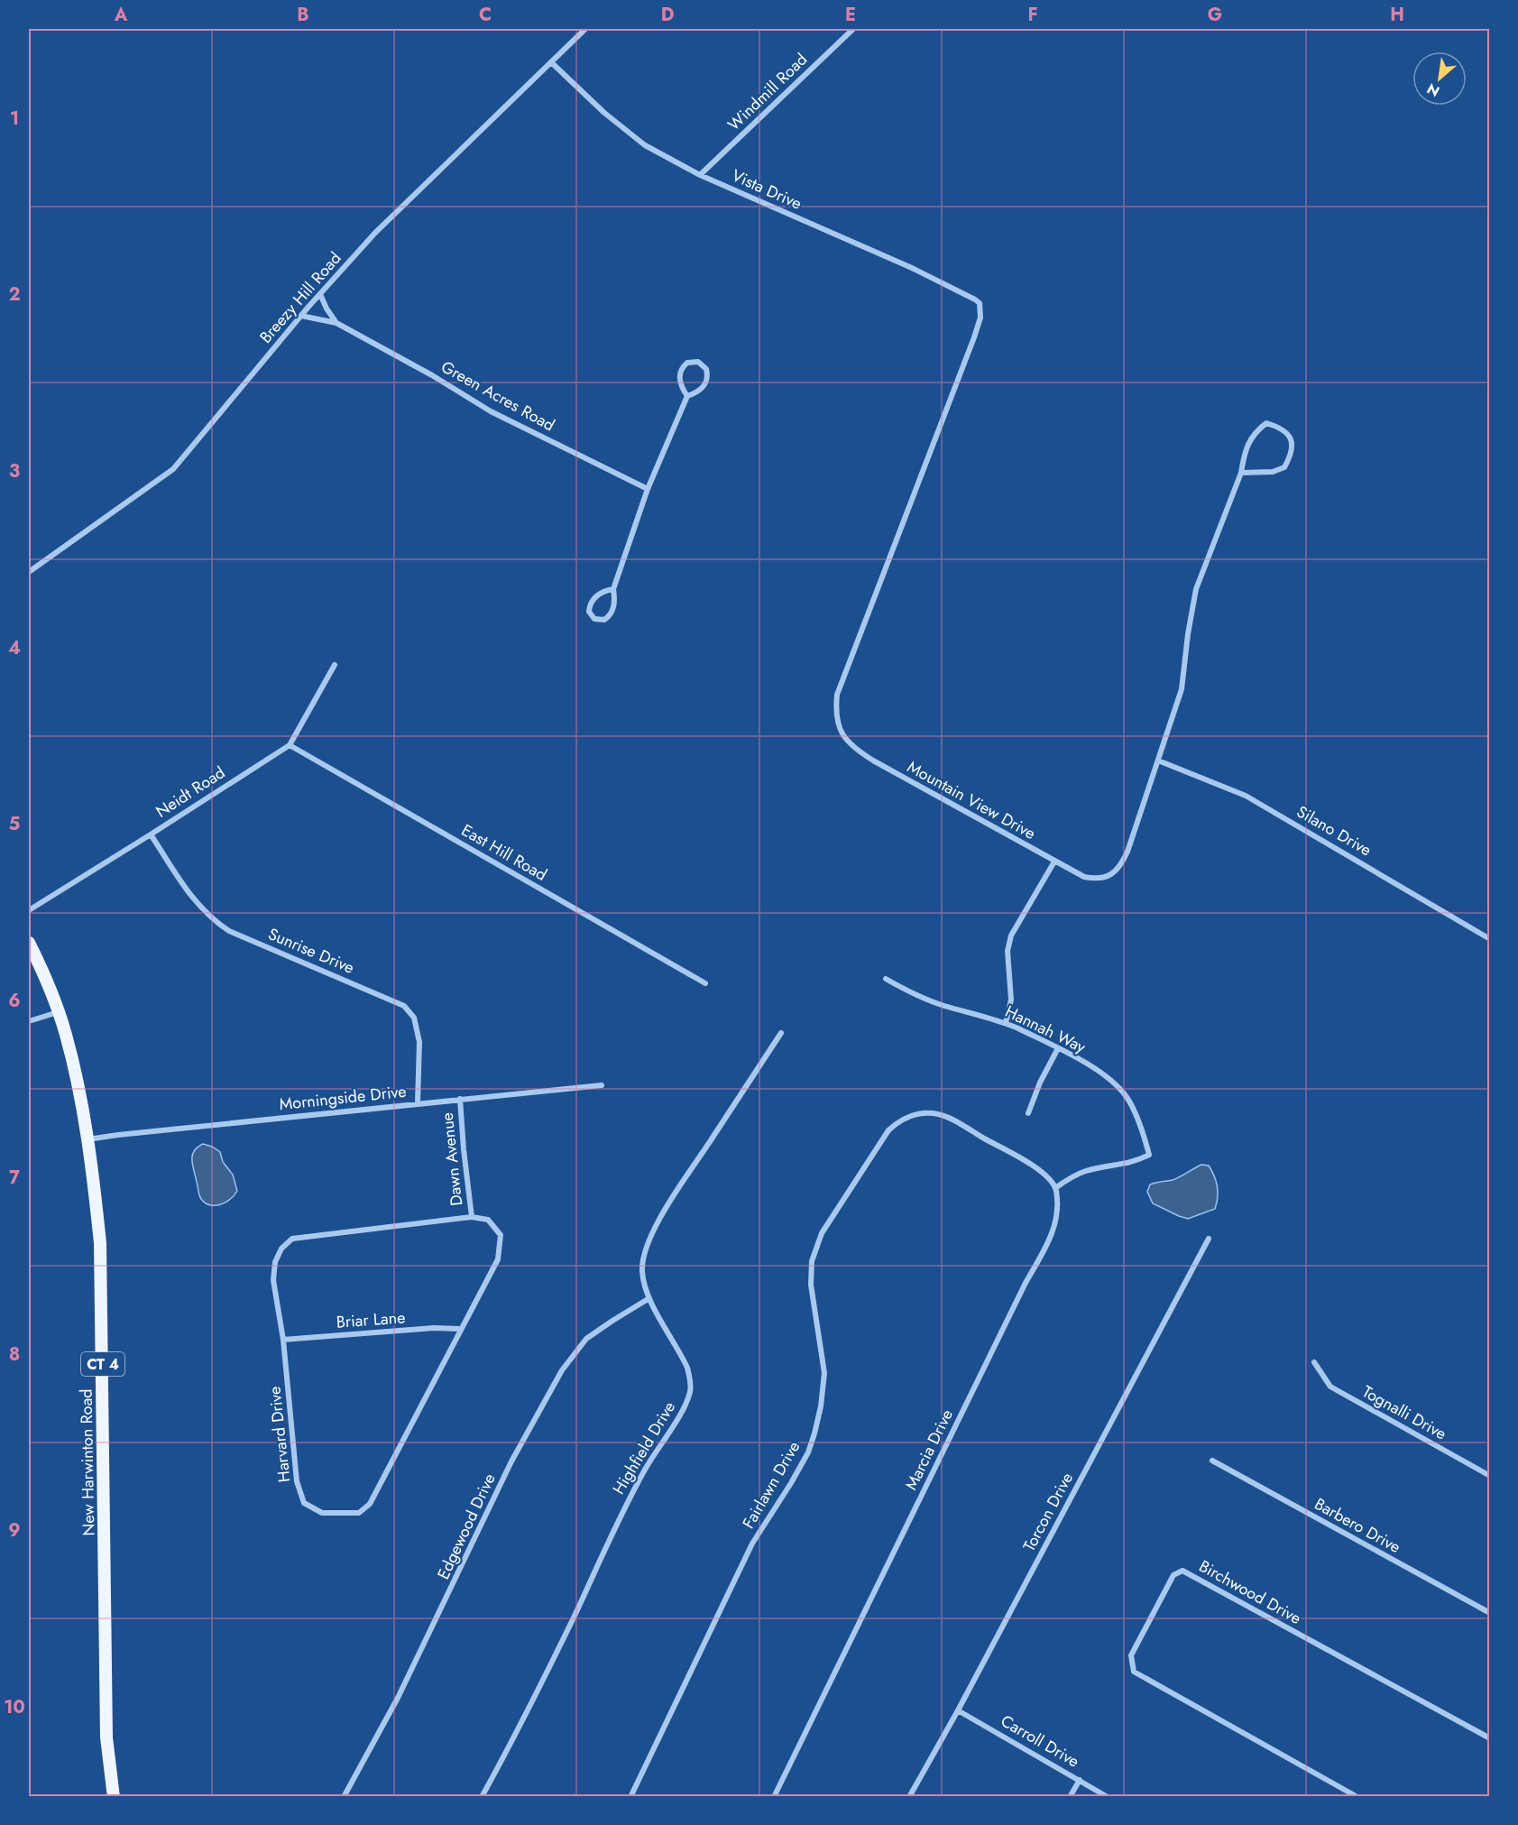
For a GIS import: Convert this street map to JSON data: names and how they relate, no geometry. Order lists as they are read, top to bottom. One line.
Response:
{"streets":{"main road":["CT 4","New Harwinton Road"],"street":["Windmill Road","Vista Drive","Breezy Hill Road","Green Acres Road","Neidt Road","Mountain View Drive","Silano Drive","East Hill Road","Sunrise Drive","Hannah Way","Morningside Drive","Dawn Avenue","Briar Lane","Tognalli Drive","Harvard Drive","Highfield Drive","Marcia Drive","Fairlawn Drive","Torcon Drive","Barbero Drive","Edgewood Drive","Birchwood Drive","Carroll Drive"]},"crossings":[["Windmill Road","Vista Drive"],["Vista Drive","Breezy Hill Road"],["Vista Drive","Mountain View Drive"],["Breezy Hill Road","Green Acres Road"],["Neidt Road","East Hill Road"],["Neidt Road","Sunrise Drive"],["Mountain View Drive","Silano Drive"],["Sunrise Drive","Morningside Drive"],["Hannah Way","Marcia Drive"],["Hannah Way","Fairlawn Drive"],["Morningside Drive","Dawn Avenue"],["Morningside Drive","New Harwinton Road"],["Dawn Avenue","Harvard Drive"],["Briar Lane","Harvard Drive"],["Highfield Drive","Edgewood Drive"],["Marcia Drive","Fairlawn Drive"],["Torcon Drive","Carroll Drive"]],"north":"bottom left","grid":{"columns":["A","B","C","D","E","F","G","H"],"rows":["1","2","3","4","5","6","7","8","9","10"]}}
